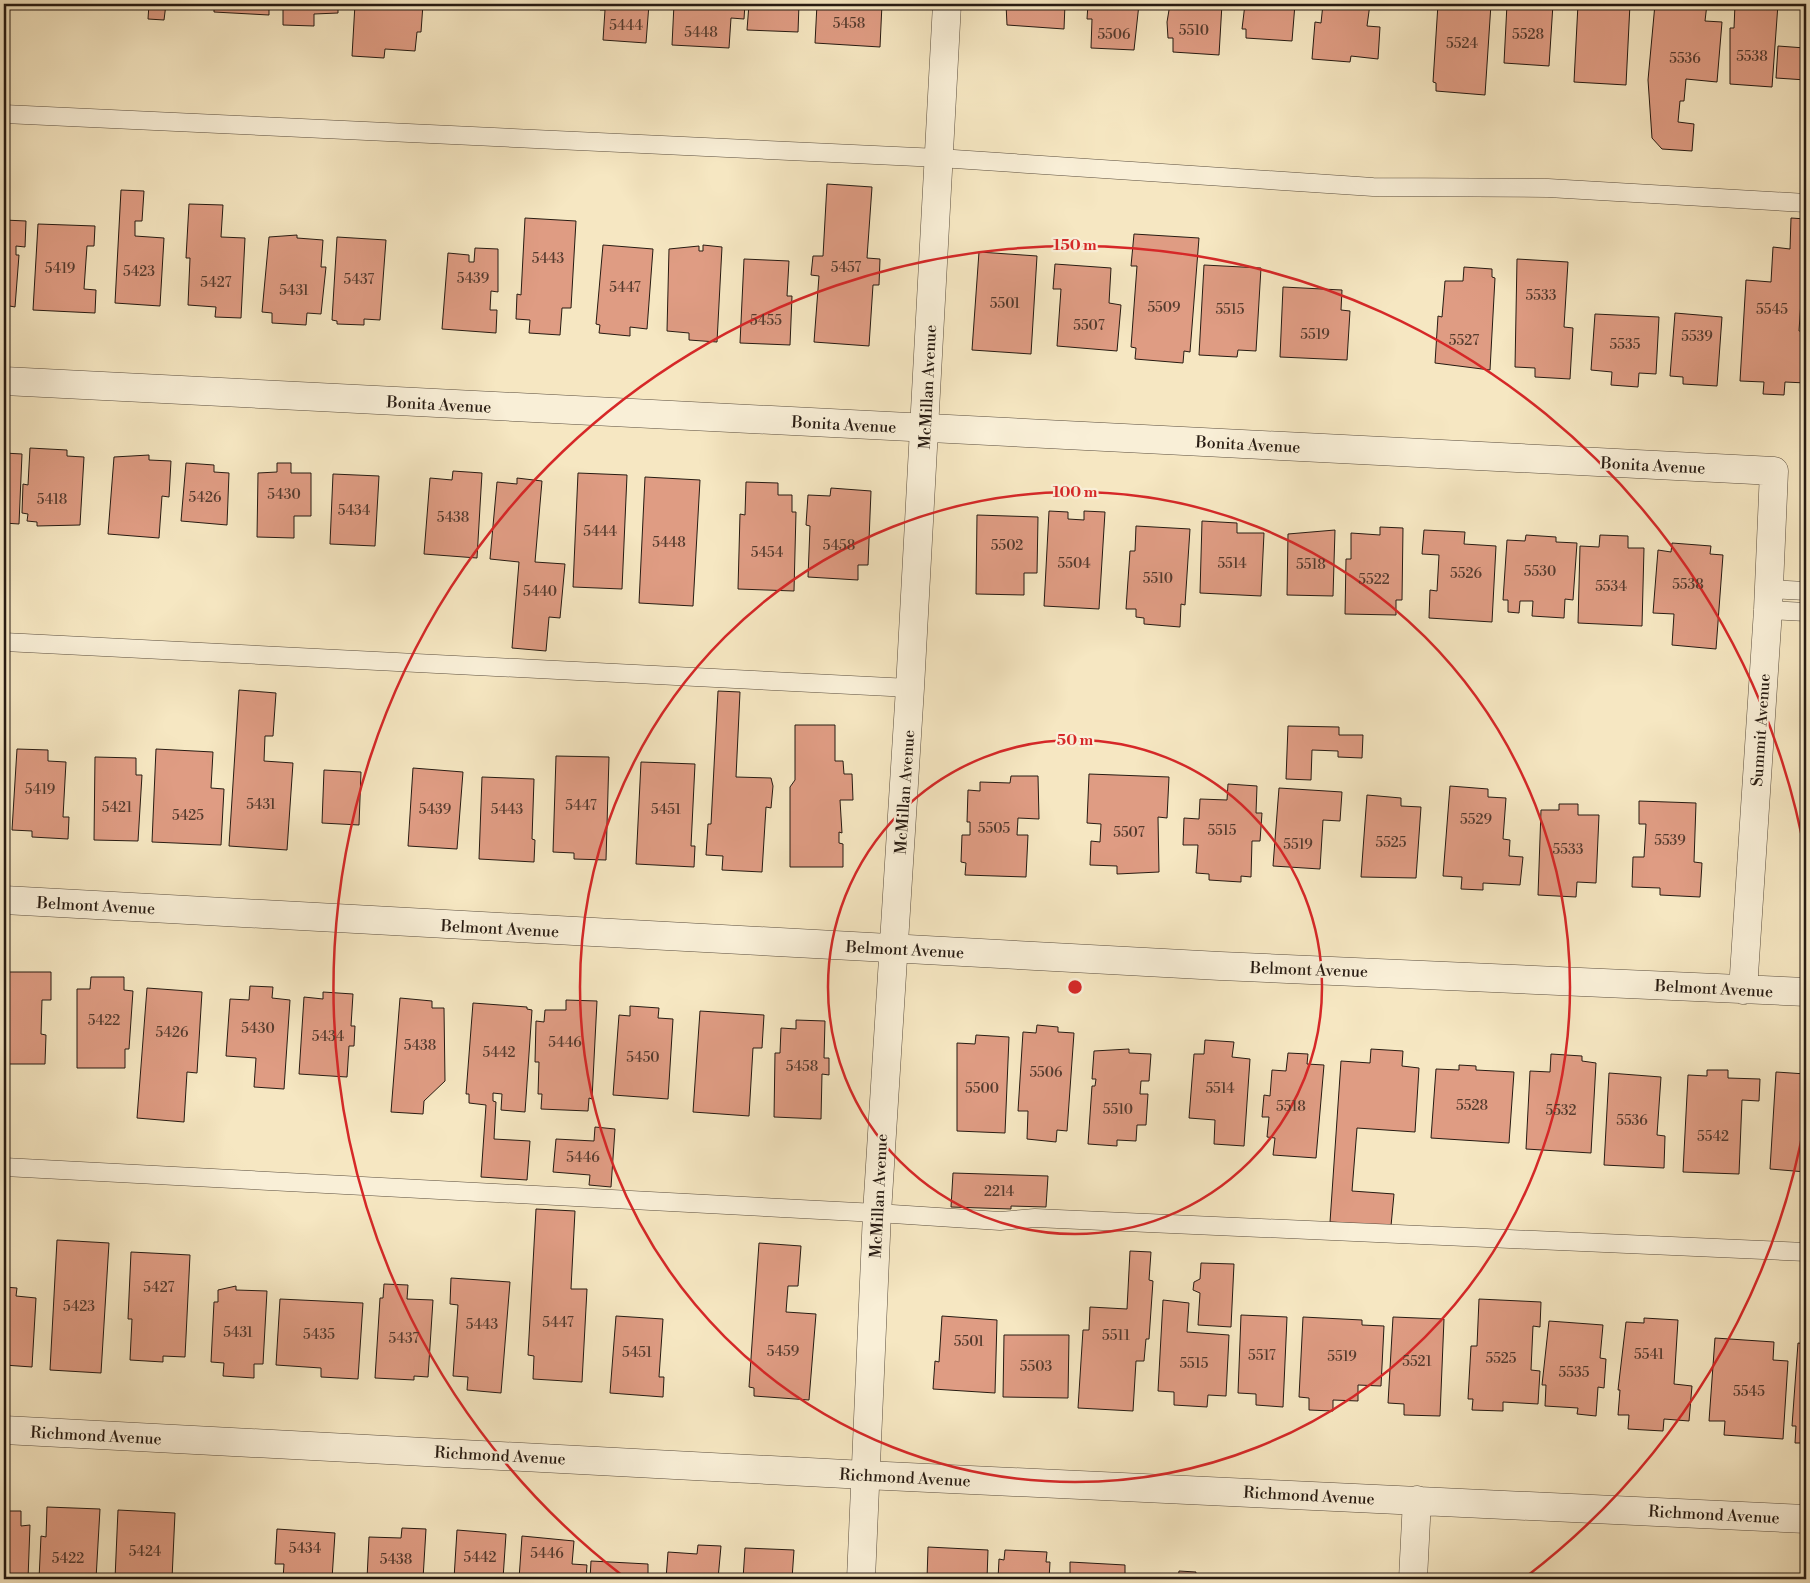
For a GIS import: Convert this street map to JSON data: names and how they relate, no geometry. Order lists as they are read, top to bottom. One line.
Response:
{"streets":{"street":["McMillan Avenue","Bonita Avenue","Summit Avenue","Belmont Avenue","Richmond Avenue"]},"crossings":[["McMillan Avenue","Bonita Avenue"],["McMillan Avenue","Belmont Avenue"],["McMillan Avenue","Richmond Avenue"],["Bonita Avenue","Summit Avenue"],["Summit Avenue","Belmont Avenue"]],"house_numbers":["5458","5444","5510","5448","5506","5528","5524","5538","5536","5443","5457","5419","5423","5439","5437","5427","5447","5431","5533","5501","5509","5515","5545","5455","5507","5519","5539","5527","5535","5430","5426","5418","5434","5438","5444","5448","5458","5502","5454","5504","5514","5518","5530","5526","5510","5522","5538","5534","5440","5419","5431","5447","5421","5439","5443","5451","5425","5529","5505","5515","5507","5539","5525","5519","5533","5422","5430","5426","5434","5446","5438","5442","5450","5458","5506","5500","5514","5528","5518","5510","5532","5536","5542","5446","2214","5427","5423","5447","5443","5431","5435","5511","5437","5501","5459","5451","5541","5517","5519","5525","5521","5515","5503","5535","5545","5434","5424","5446","5442","5422","5438"],"rings":["150 m","100 m","50 m"]}
